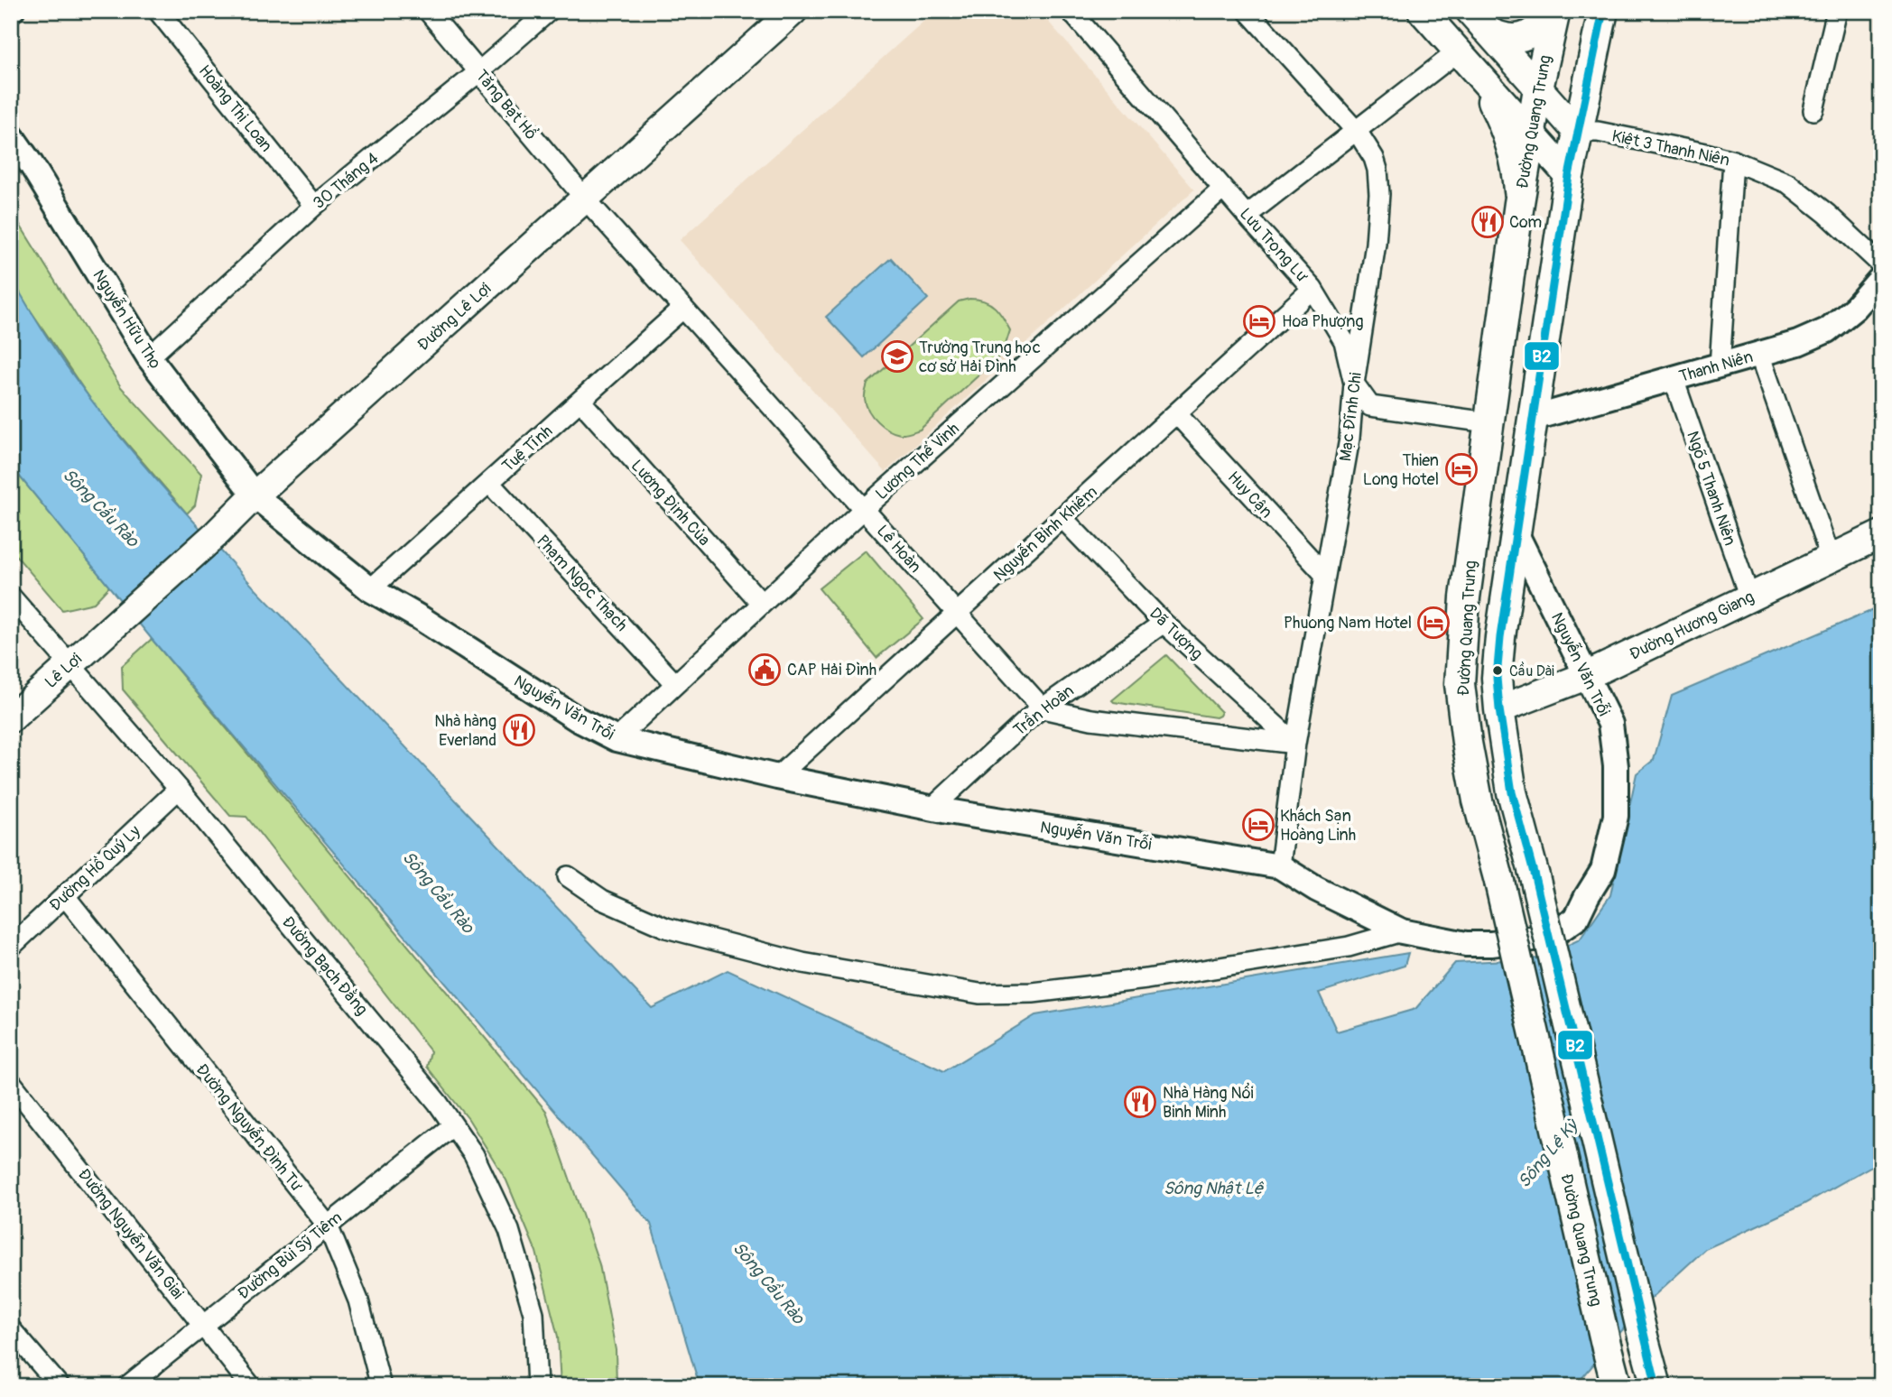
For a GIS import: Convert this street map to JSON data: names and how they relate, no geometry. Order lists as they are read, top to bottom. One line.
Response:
{"streets":{"main road":["Đường Quang Trung","Đường Lê Lợi","Đường Hương Giang","Lê Lợi"],"street":["Tăng Bạt Hổ","Hoàng Thị Loan","Kiệt 3 Thanh Niên","30 Tháng 4","Lưu Trọng Lư","Nguyễn Hữu Thọ","Thanh Niên","Mạc Đĩnh Chi","Tuệ Tĩnh","Lương Thế Vinh","Ngõ 5 Thanh Niên","Huy Cận","Lương Định Của","Nguyễn Bỉnh Khiêm","Lê Hoàn","Phạm Ngọc Thạch","Dã Tượng","Nguyễn Văn Trỗi","Trần Hoàn","Đường Hồ Quý Ly","Đường Bạch Đằng","Đường Nguyễn Đình Tư","Đường Nguyễn Văn Giai","Đường Bùi Sỹ Tiêm"]},"crossings":[["Tăng Bạt Hổ","30 Tháng 4"],["Tăng Bạt Hổ","Đường Lê Lợi"],["Tăng Bạt Hổ","Lê Hoàn"],["Hoàng Thị Loan","30 Tháng 4"],["Đường Quang Trung","Kiệt 3 Thanh Niên"],["Đường Quang Trung","Lưu Trọng Lư"],["Đường Quang Trung","Thanh Niên"],["Đường Quang Trung","Đường Hương Giang"],["Đường Quang Trung","Nguyễn Văn Trỗi"],["30 Tháng 4","Nguyễn Hữu Thọ"],["Lưu Trọng Lư","Mạc Đĩnh Chi"],["Lưu Trọng Lư","Lương Thế Vinh"],["Lưu Trọng Lư","Nguyễn Bỉnh Khiêm"],["Đường Lê Lợi","Nguyễn Hữu Thọ"],["Đường Lê Lợi","Lê Hoàn"],["Đường Lê Lợi","Nguyễn Văn Trỗi"],["Đường Lê Lợi","Lê Lợi"],["Nguyễn Hữu Thọ","Nguyễn Văn Trỗi"],["Thanh Niên","Ngõ 5 Thanh Niên"],["Mạc Đĩnh Chi","Huy Cận"],["Mạc Đĩnh Chi","Dã Tượng"],["Mạc Đĩnh Chi","Nguyễn Văn Trỗi"],["Tuệ Tĩnh","Lương Định Của"],["Tuệ Tĩnh","Lê Hoàn"],["Tuệ Tĩnh","Phạm Ngọc Thạch"],["Tuệ Tĩnh","Nguyễn Văn Trỗi"],["Lương Thế Vinh","Lương Định Của"],["Lương Thế Vinh","Lê Hoàn"],["Lương Thế Vinh","Phạm Ngọc Thạch"],["Lương Thế Vinh","Nguyễn Văn Trỗi"],["Ngõ 5 Thanh Niên","Đường Hương Giang"],["Huy Cận","Nguyễn Bỉnh Khiêm"],["Nguyễn Bỉnh Khiêm","Lê Hoàn"],["Nguyễn Bỉnh Khiêm","Dã Tượng"],["Nguyễn Bỉnh Khiêm","Nguyễn Văn Trỗi"],["Lê Hoàn","Trần Hoàn"],["Đường Hương Giang","Nguyễn Văn Trỗi"],["Dã Tượng","Trần Hoàn"],["Nguyễn Văn Trỗi","Trần Hoàn"],["Lê Lợi","Đường Bạch Đằng"],["Đường Hồ Quý Ly","Đường Bạch Đằng"],["Đường Hồ Quý Ly","Đường Nguyễn Đình Tư"],["Đường Bạch Đằng","Đường Bùi Sỹ Tiêm"],["Đường Nguyễn Đình Tư","Đường Bùi Sỹ Tiêm"],["Đường Nguyễn Văn Giai","Đường Bùi Sỹ Tiêm"]],"water":["Sông Cầu Rào","Sông Lệ Kỳ","Sông Nhật Lệ"],"places":{"restaurant":["Com","Nhà hàng Everland","Nhà Hàng Nổi Binh Minh"],"hotel":["Hoa Phượng","Thien Long Hotel","Phuong Nam Hotel","Khách Sạn Hoàng Linh"],"school or university":["Trường Trung học cơ sở Hải Đình"],"public building":["CAP Hải Đình"],"other":["Cầu Dài"]},"lines":["transit line B2"]}
